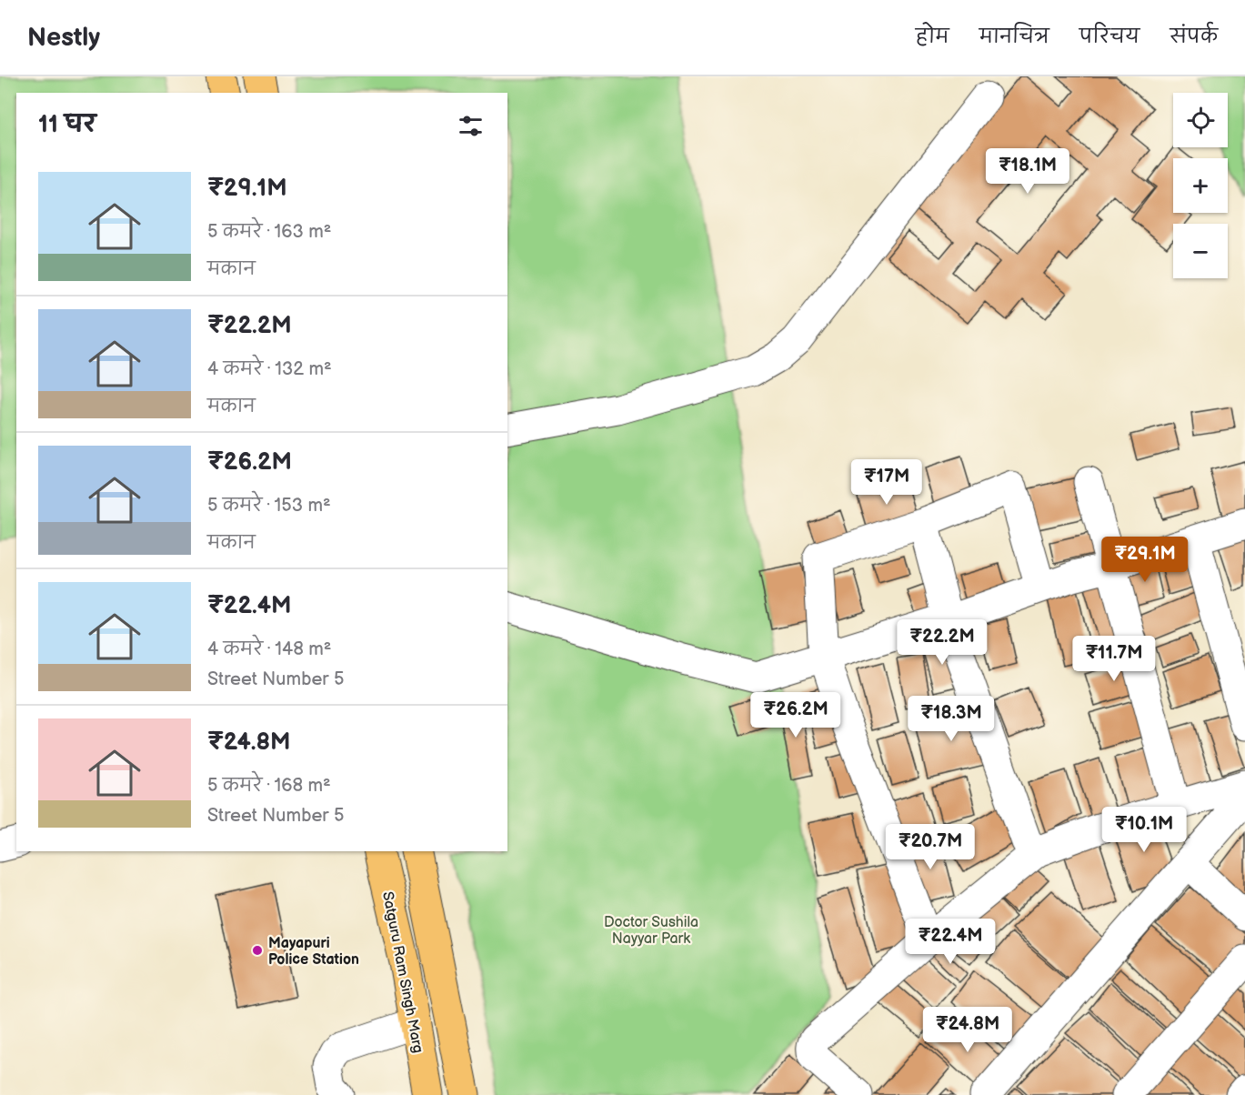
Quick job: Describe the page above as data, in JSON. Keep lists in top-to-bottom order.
{
  "streets": {
    "main road": ["Satguru Ram Singh Marg"]
  },
  "parks": ["Doctor Sushila Nayyar Park"],
  "places": ["Mayapuri Police Station"],
  "page": {
    "header": "Nestly",
    "nav": [
      "होम",
      "मानचित्र",
      "परिचय",
      "संपर्क"
    ],
    "map_buttons": ["+", "−"],
    "heading": "11 घर",
    "price": [
      "₹18.1M",
      "₹17M",
      "₹29.1M",
      "₹22.2M",
      "₹11.7M",
      "₹26.2M",
      "₹18.3M",
      "₹10.1M",
      "₹20.7M",
      "₹22.4M",
      "₹24.8M"
    ],
    "list": [
      {
        "name": "₹29.1M",
        "note": "5 कमरे · 163 m² · मकान"
      },
      {
        "name": "₹22.2M",
        "note": "4 कमरे · 132 m² · मकान"
      },
      {
        "name": "₹26.2M",
        "note": "5 कमरे · 153 m² · मकान"
      },
      {
        "name": "₹22.4M",
        "note": "4 कमरे · 148 m² · Street Number 5"
      },
      {
        "name": "₹24.8M",
        "note": "5 कमरे · 168 m² · Street Number 5"
      }
    ]
  }
}
